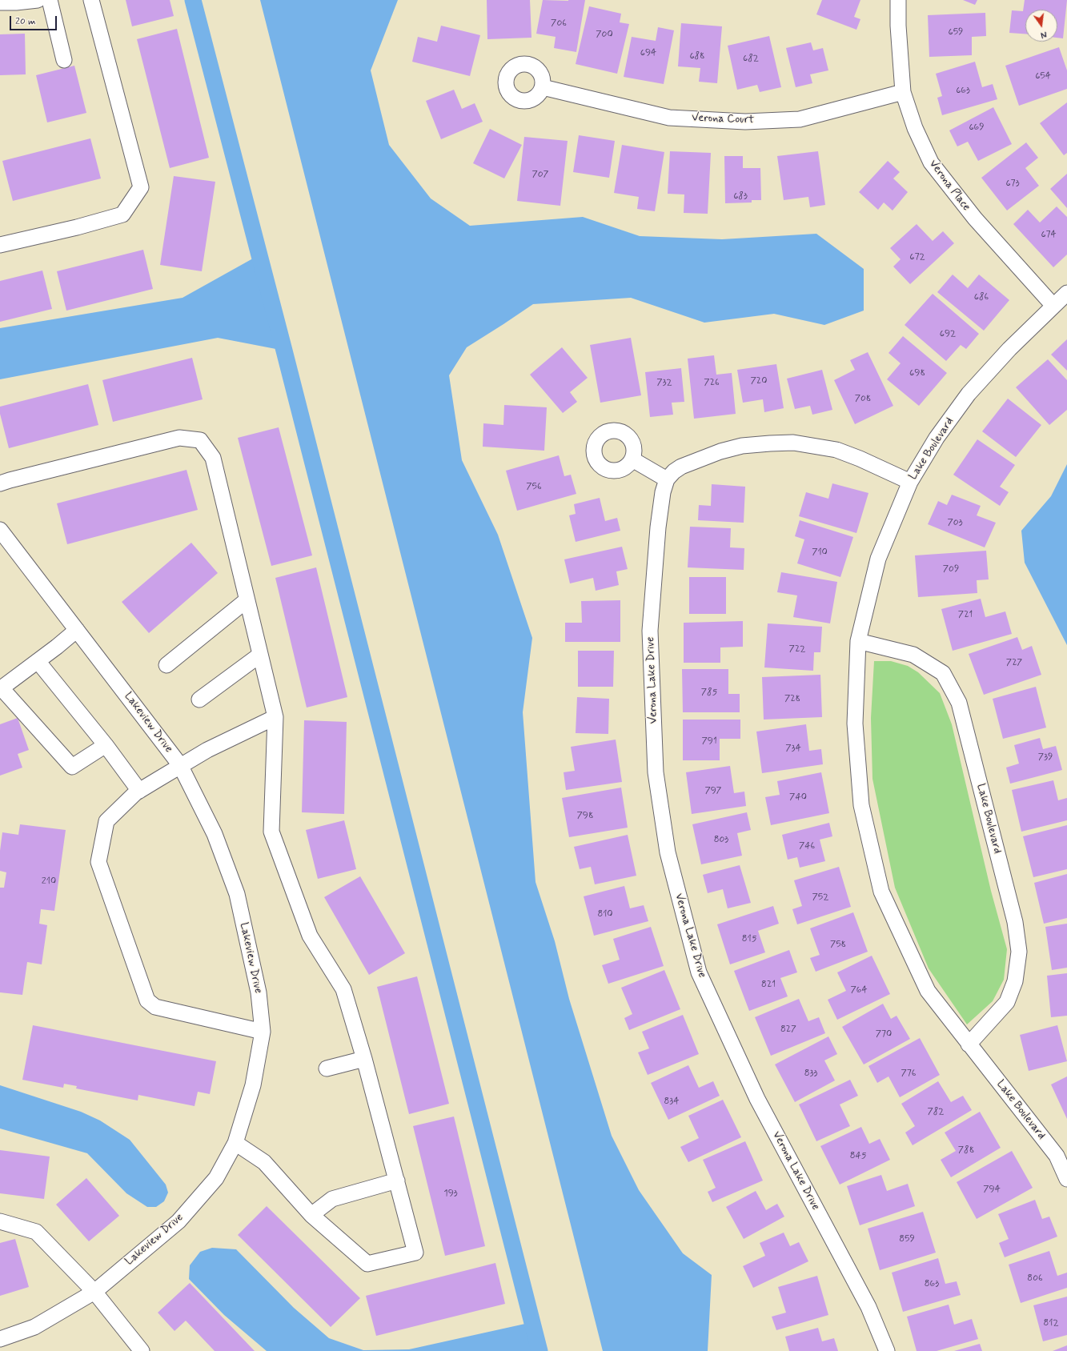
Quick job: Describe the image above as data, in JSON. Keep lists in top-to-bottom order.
{
  "streets": {
    "street": [
      "Verona Court",
      "Verona Place",
      "Lake Boulevard",
      "Verona Lake Drive",
      "Lakeview Drive"
    ]
  },
  "crossings": [
    ["Verona Court", "Verona Place"],
    ["Verona Place", "Lake Boulevard"]
  ],
  "house_numbers": [
    "706",
    "659",
    "700",
    "694",
    "688",
    "682",
    "654",
    "663",
    "669",
    "707",
    "673",
    "683",
    "674",
    "672",
    "686",
    "692",
    "698",
    "720",
    "732",
    "726",
    "708",
    "756",
    "703",
    "710",
    "709",
    "721",
    "722",
    "727",
    "785",
    "728",
    "791",
    "734",
    "739",
    "797",
    "740",
    "798",
    "803",
    "746",
    "210",
    "752",
    "810",
    "815",
    "758",
    "821",
    "764",
    "827",
    "770",
    "833",
    "776",
    "834",
    "782",
    "788",
    "845",
    "794",
    "193",
    "859",
    "806",
    "863",
    "812"
  ],
  "scale_bar": "20 m",
  "north": "bottom"
}
